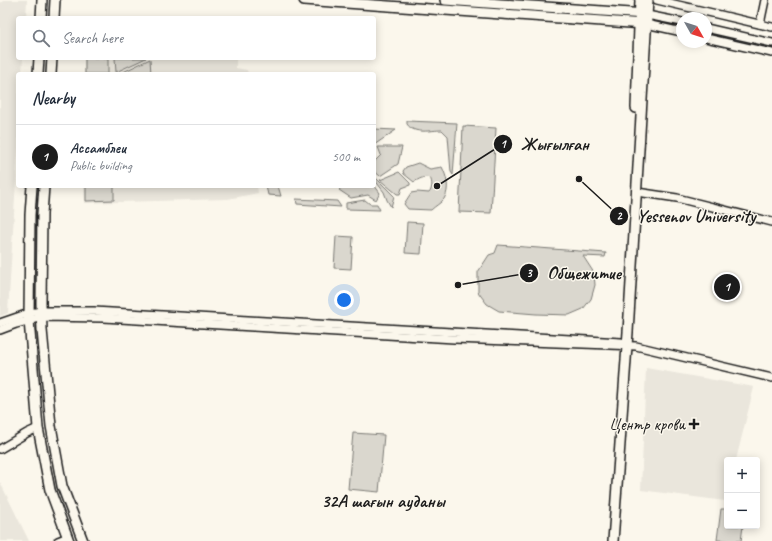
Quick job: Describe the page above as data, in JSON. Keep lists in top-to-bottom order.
{
  "districts": ["32А шағын ауданы"],
  "places": {
    "other": ["Yessenov University", "Жығылған", "Общежитие"],
    "health": ["Центр крови"]
  },
  "north": "bottom right",
  "page": {
    "search": "Search here",
    "heading": "Nearby",
    "list": [
      {
        "mark": "1",
        "name": "Ассамблеи",
        "note": "Public building",
        "value": "500 m"
      }
    ],
    "pins": "1",
    "map_buttons": ["+", "−"]
  }
}
